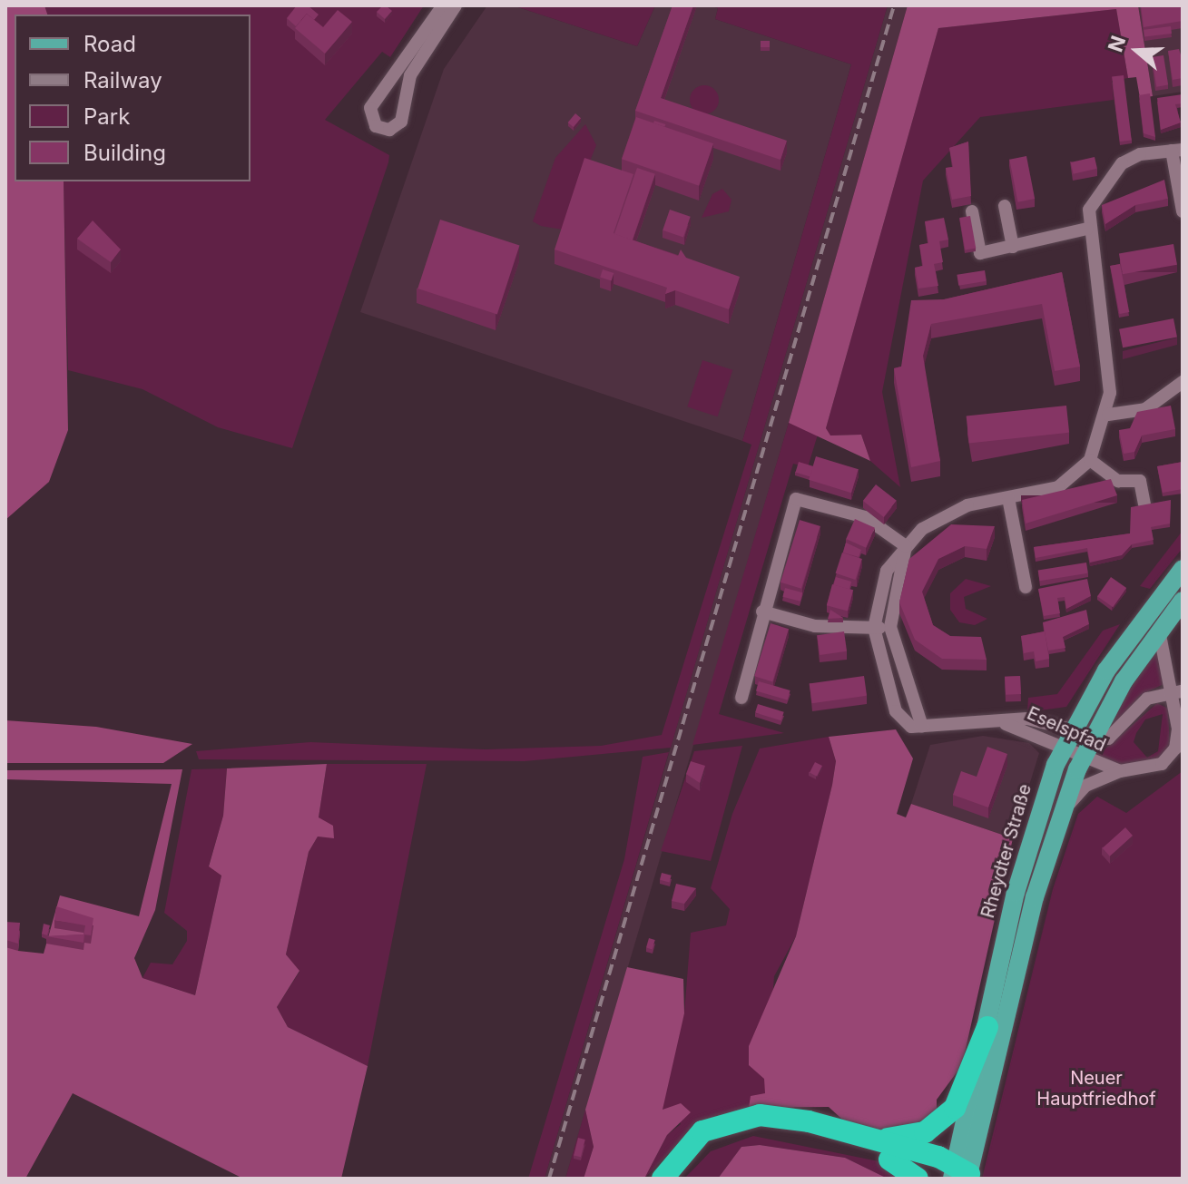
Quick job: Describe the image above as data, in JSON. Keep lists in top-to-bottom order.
{
  "streets": {
    "main road": ["Rheydter Straße"],
    "street": ["Eselspfad"]
  },
  "crossings": [
    ["Eselspfad", "Rheydter Straße"]
  ],
  "parks": ["Neuer Hauptfriedhof"],
  "legend": [
    "Road",
    "Railway",
    "Park",
    "Building"
  ],
  "north": "left"
}
